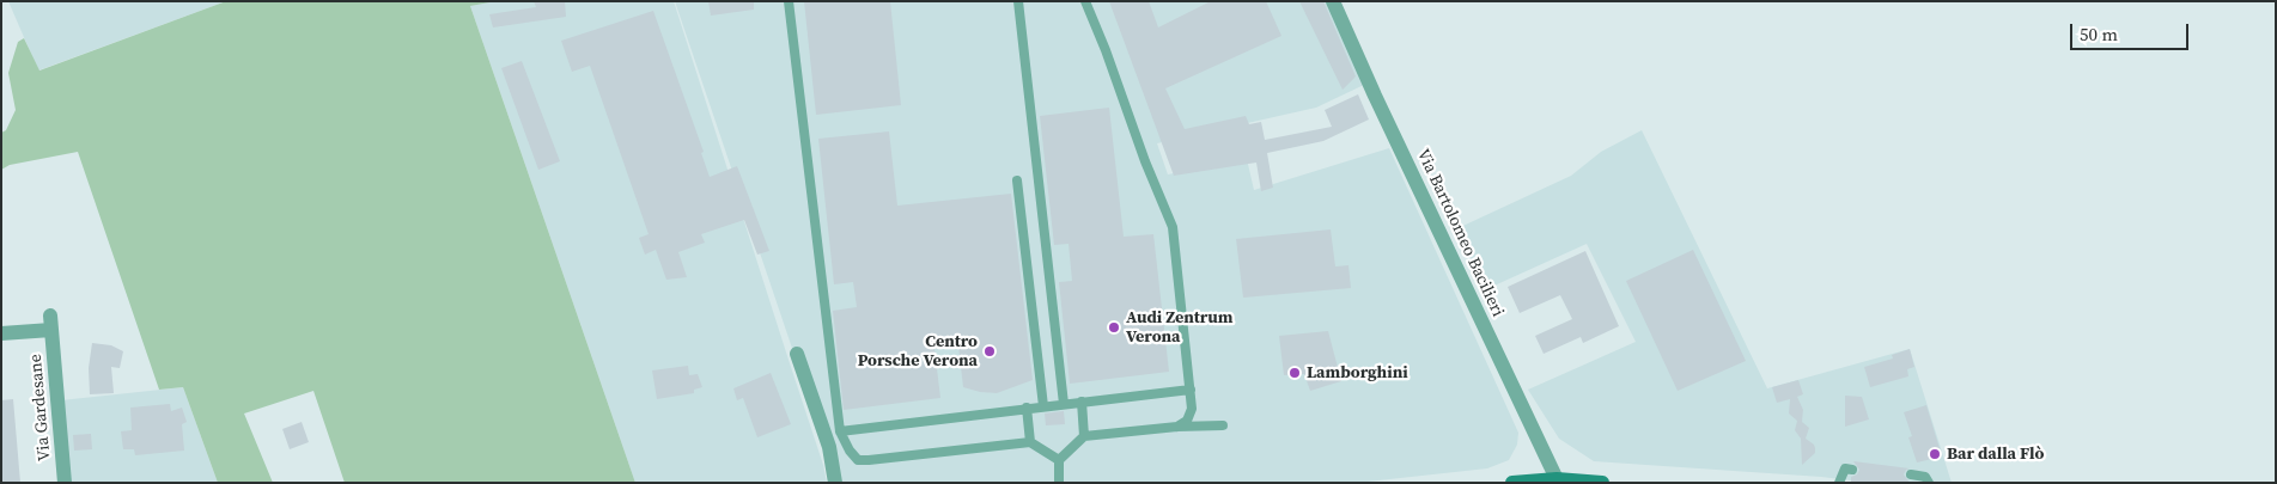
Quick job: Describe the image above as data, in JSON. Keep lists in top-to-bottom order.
{
  "streets": {
    "street": ["Via Bartolomeo Bacilieri", "Via Gardesane"]
  },
  "places": [
    "Audi Zentrum Verona",
    "Centro Porsche Verona",
    "Lamborghini",
    "Bar dalla Flò"
  ],
  "scale_bar": "50 m"
}
